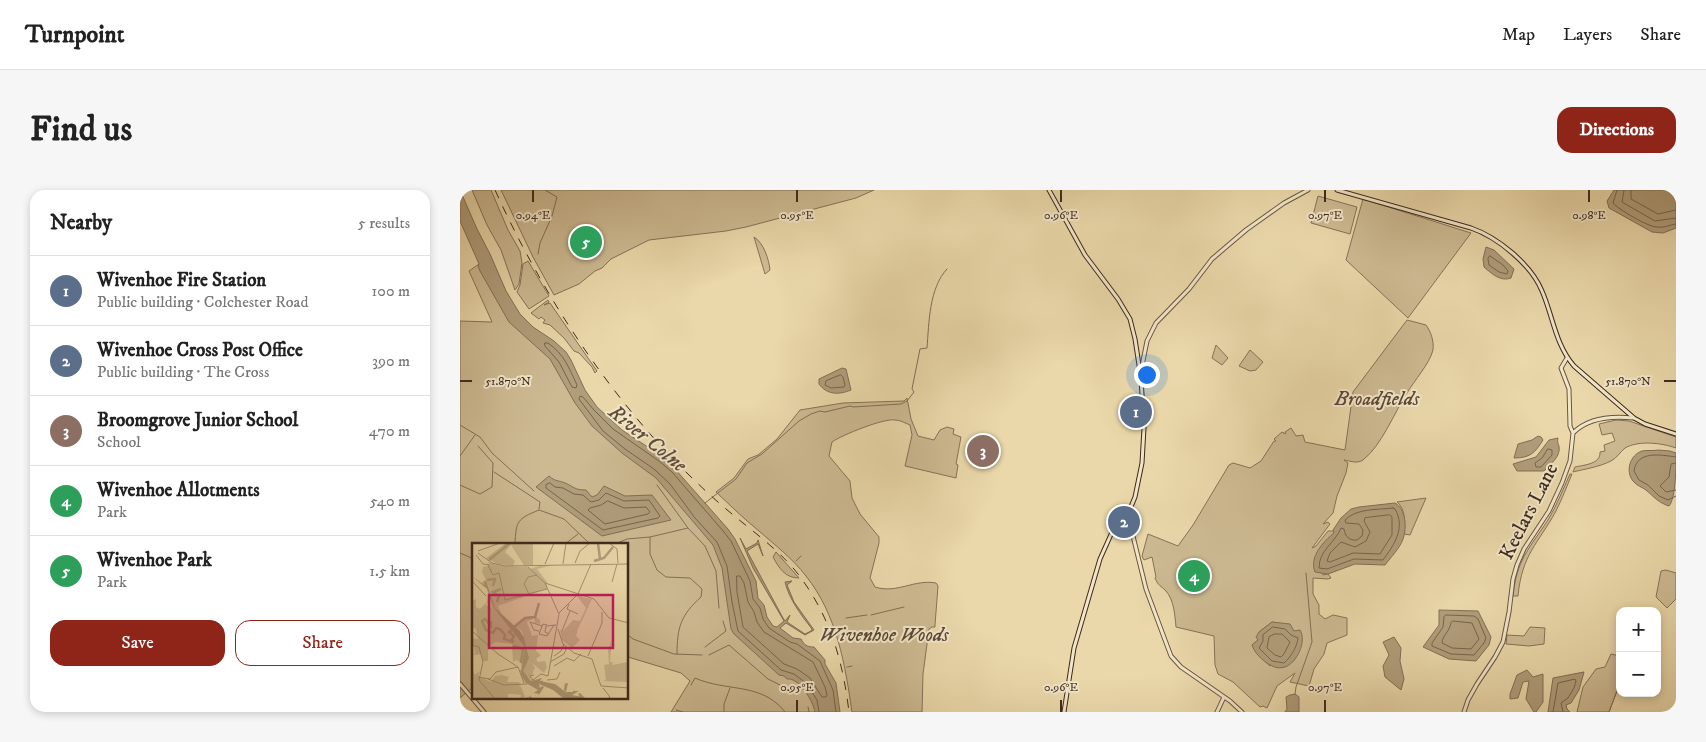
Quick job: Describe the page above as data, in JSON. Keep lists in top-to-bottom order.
{
  "streets": {
    "main road": ["Keelars Lane"]
  },
  "water": ["River Colne"],
  "parks": ["Broadfields", "Wivenhoe Woods"],
  "page": {
    "header": "Turnpoint",
    "nav": ["Map", "Layers", "Share"],
    "buttons": [
      "Directions",
      ["Save", "Share"]
    ],
    "title": "Find us",
    "heading": ["Nearby", "5 results"],
    "pins": [
      "5",
      "1",
      "3",
      "2",
      "4"
    ],
    "list": [
      {
        "mark": "1",
        "name": "Wivenhoe Fire Station",
        "note": "Public building · Colchester Road",
        "value": "100 m"
      },
      {
        "mark": "2",
        "name": "Wivenhoe Cross Post Office",
        "note": "Public building · The Cross",
        "value": "390 m"
      },
      {
        "mark": "3",
        "name": "Broomgrove Junior School",
        "note": "School",
        "value": "470 m"
      },
      {
        "mark": "4",
        "name": "Wivenhoe Allotments",
        "note": "Park",
        "value": "540 m"
      },
      {
        "mark": "5",
        "name": "Wivenhoe Park",
        "note": "Park",
        "value": "1.5 km"
      }
    ],
    "map_buttons": ["+", "−"]
  },
  "coordinates": [
    "0.94°E",
    "0.95°E",
    "0.96°E",
    "0.97°E",
    "0.98°E",
    "51.870°N"
  ]
}
